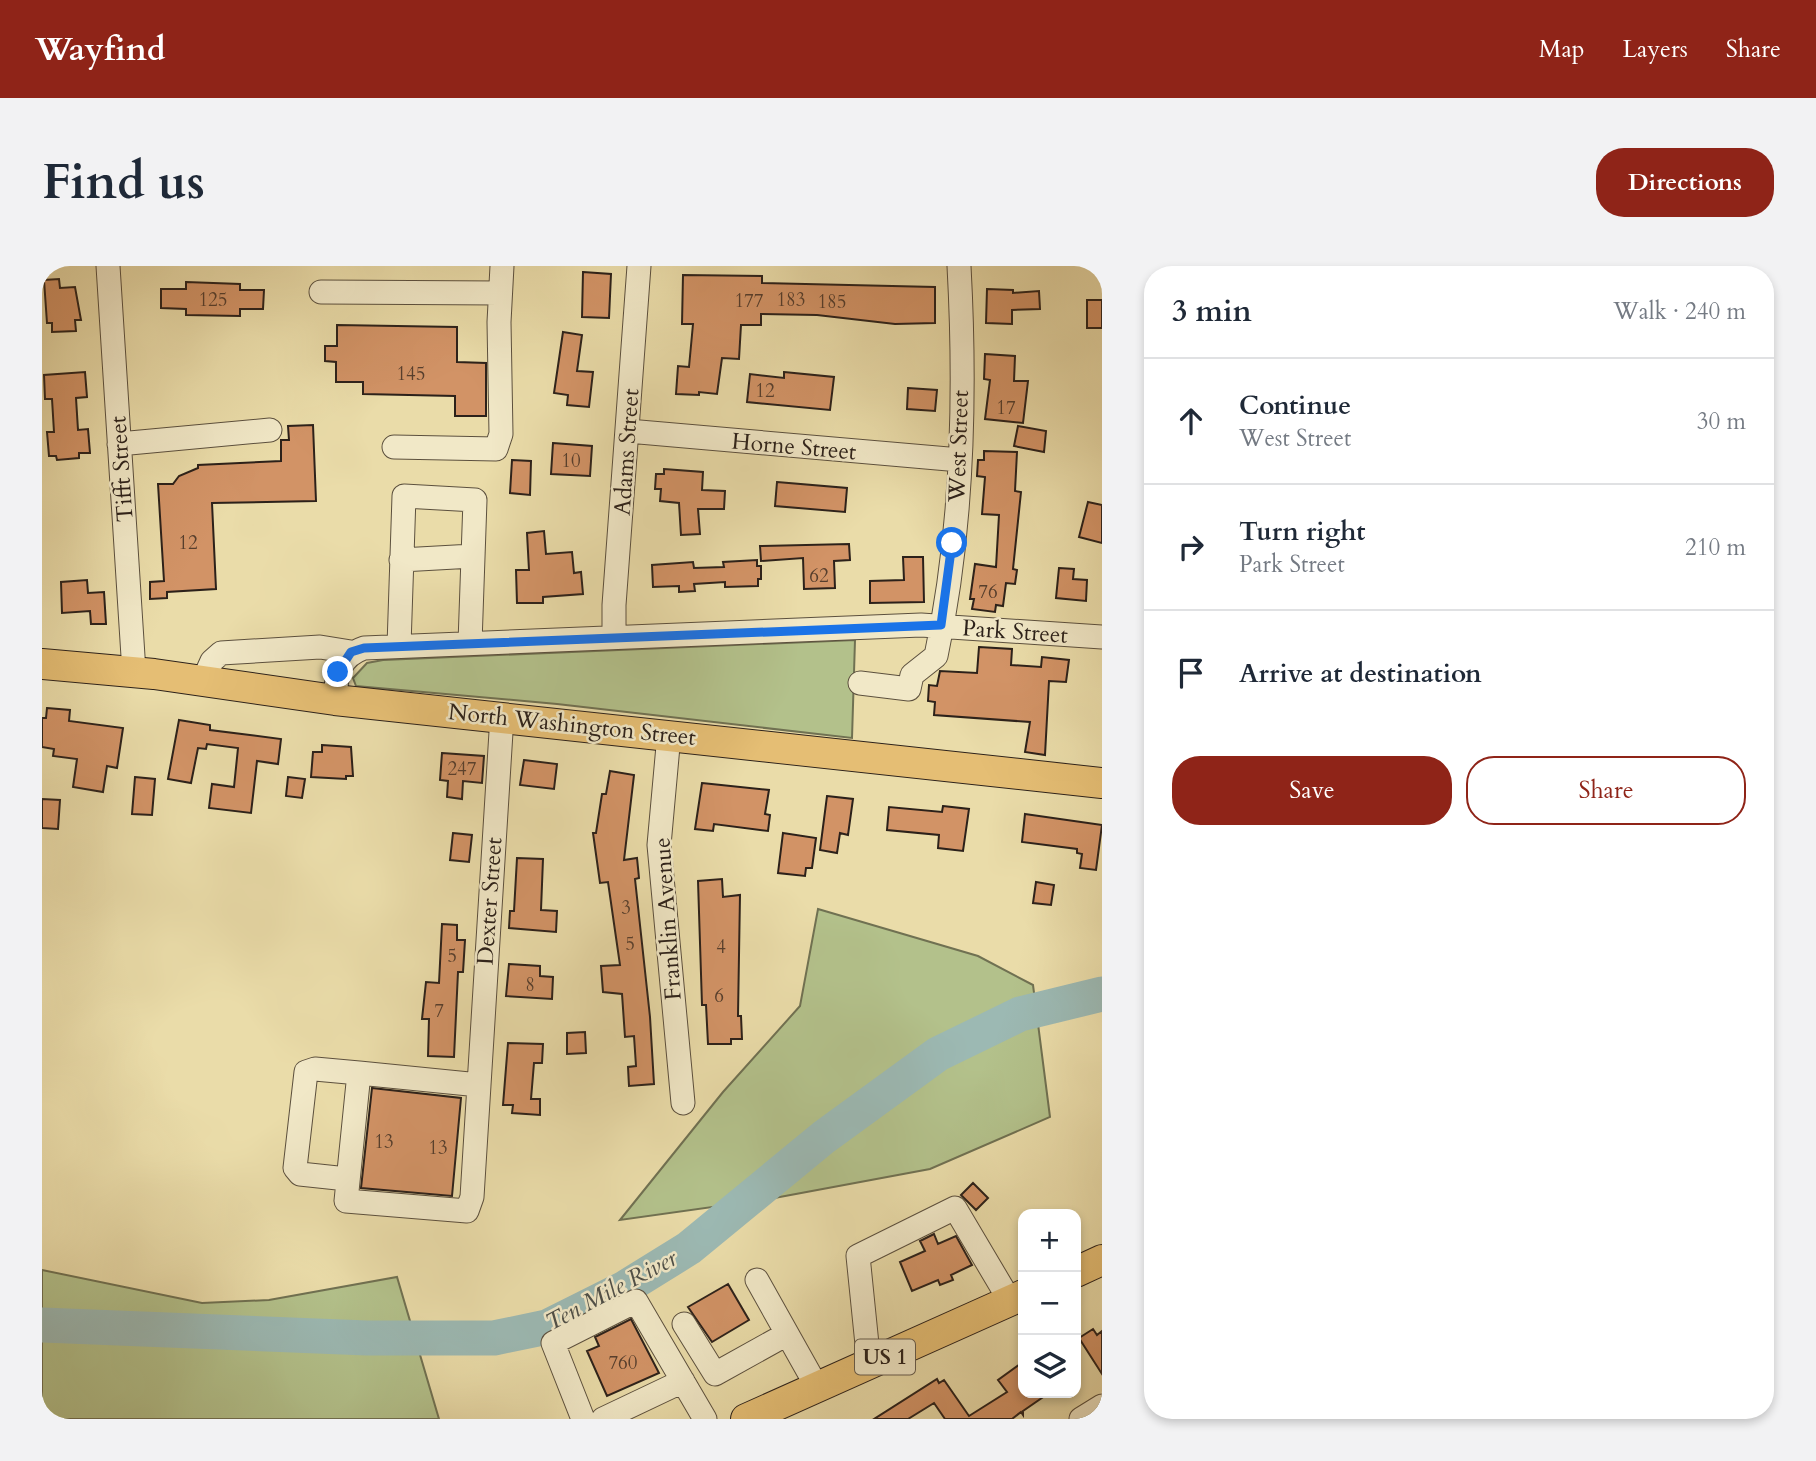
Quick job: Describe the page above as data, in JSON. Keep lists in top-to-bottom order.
{
  "streets": {
    "main road": ["North Washington Street", "US 1"],
    "street": [
      "Horne Street",
      "West Street",
      "Adams Street",
      "Tifft Street",
      "Park Street",
      "Dexter Street",
      "Franklin Avenue"
    ]
  },
  "crossings": [
    ["Horne Street", "West Street"],
    ["Horne Street", "Adams Street"],
    ["West Street", "Park Street"],
    ["Adams Street", "Park Street"],
    ["Tifft Street", "North Washington Street"],
    ["Park Street", "North Washington Street"],
    ["North Washington Street", "Dexter Street"],
    ["North Washington Street", "Franklin Avenue"]
  ],
  "water": ["Ten Mile River"],
  "house_numbers": [
    "125",
    "183",
    "177",
    "185",
    "145",
    "12",
    "17",
    "10",
    "12",
    "62",
    "76",
    "247",
    "3",
    "5",
    "4",
    "5",
    "8",
    "6",
    "7",
    "13",
    "13",
    "760"
  ],
  "page": {
    "header": "Wayfind",
    "nav": ["Map", "Layers", "Share"],
    "buttons": [
      "Directions",
      ["Save", "Share"]
    ],
    "title": "Find us",
    "heading": ["3 min", "Walk · 240 m"],
    "list": [
      ["Continue", "West Street", "30 m"],
      ["Turn right", "Park Street", "210 m"],
      "Arrive at destination"
    ],
    "map_buttons": ["+", "−"]
  }
}
